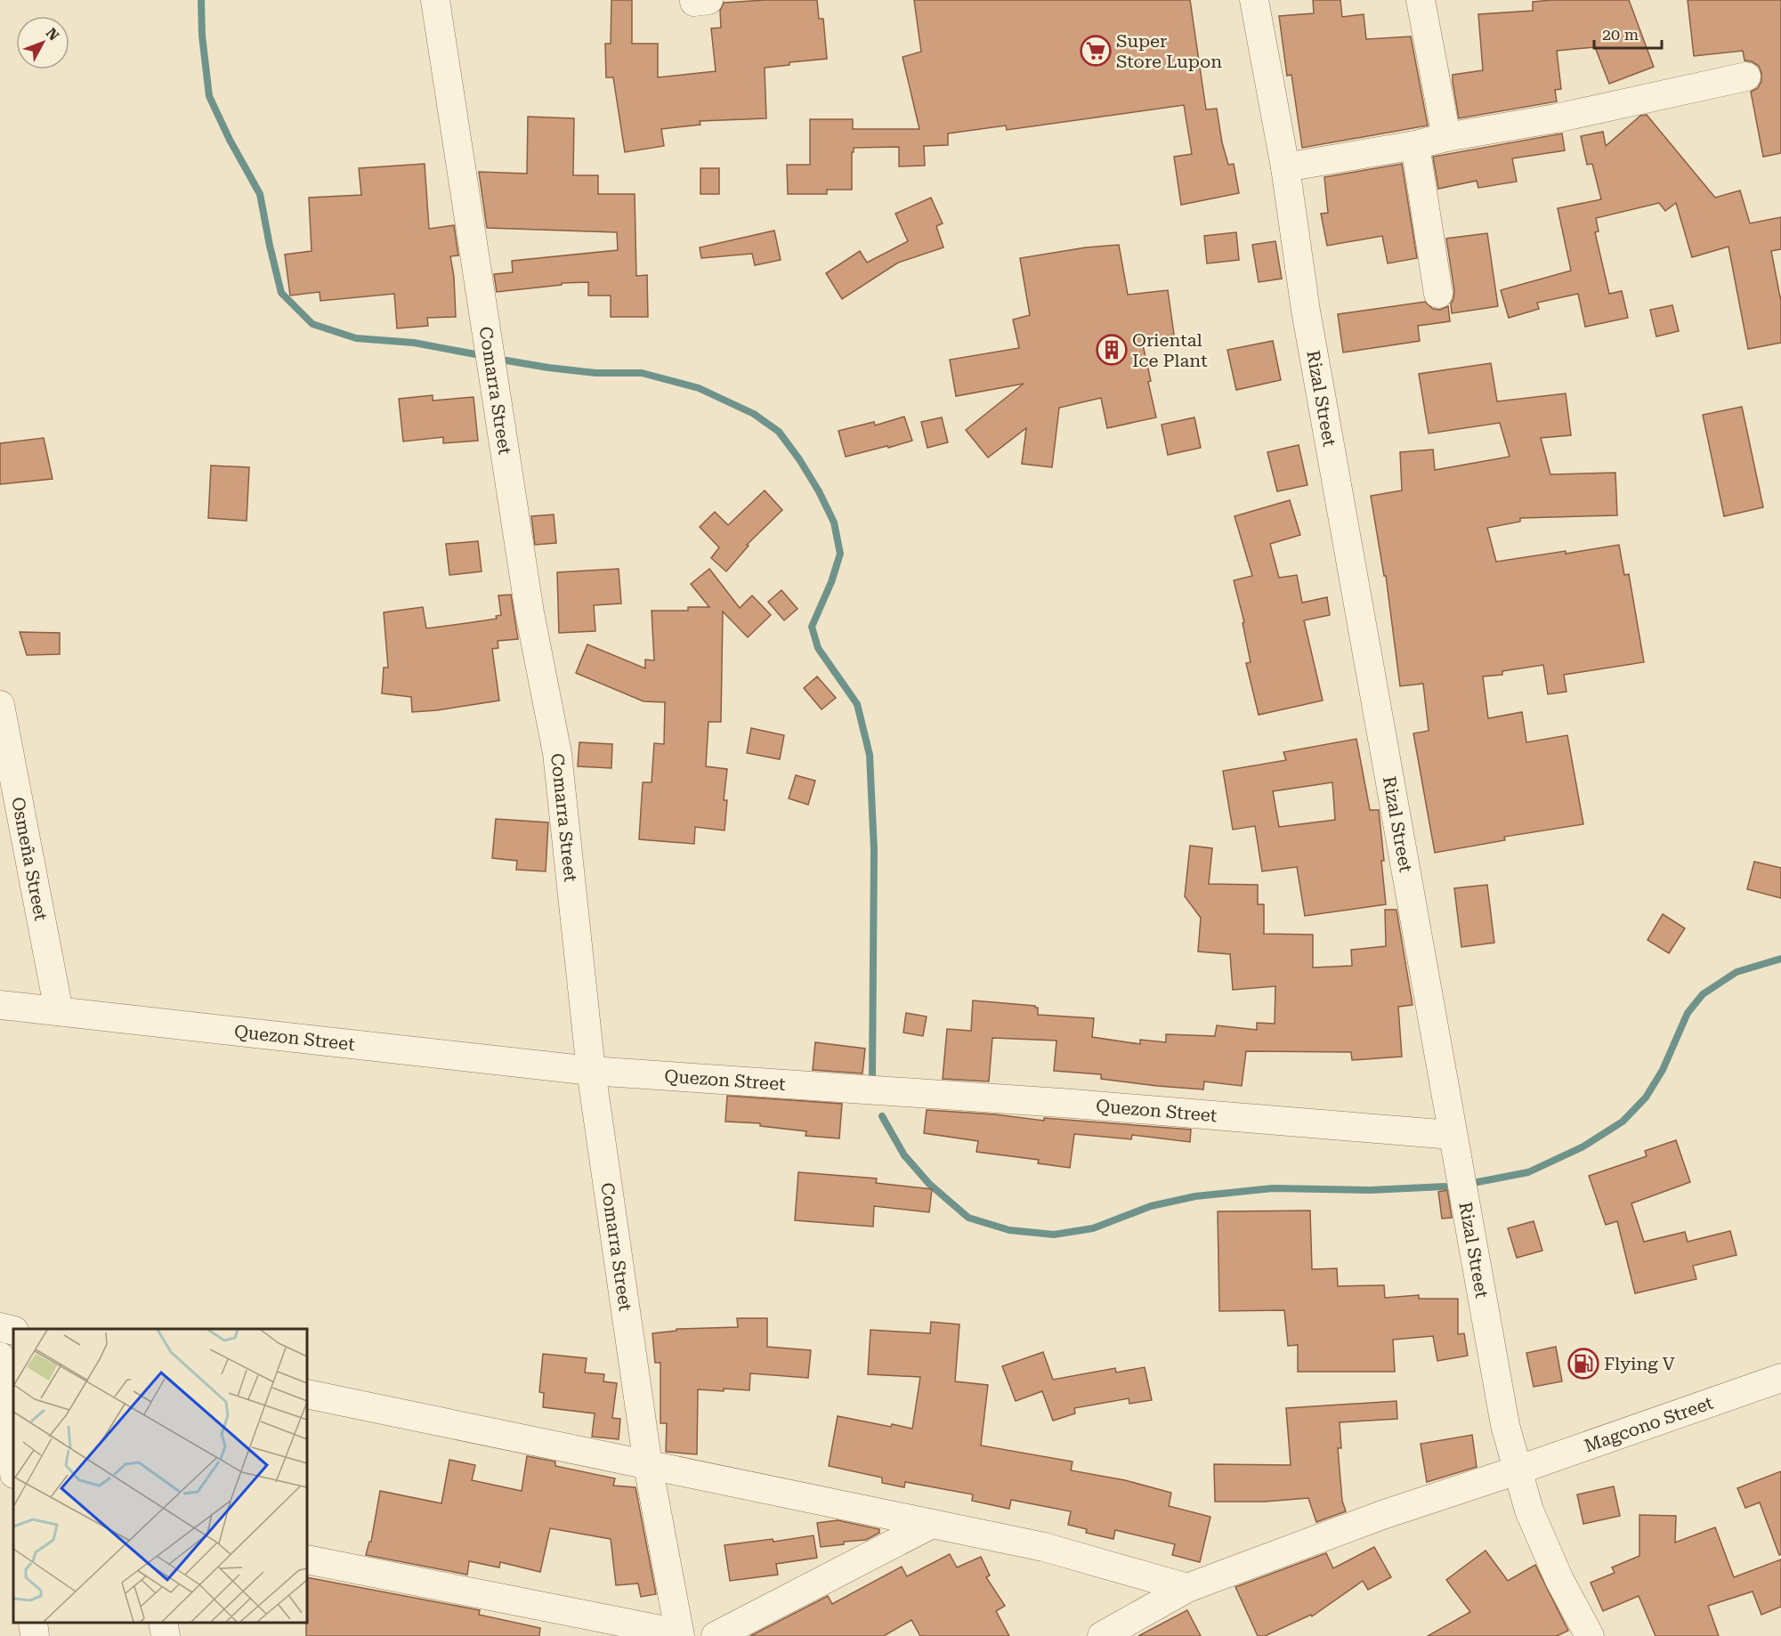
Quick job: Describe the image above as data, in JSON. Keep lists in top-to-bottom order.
{
  "streets": {
    "street": [
      "Comarra Street",
      "Rizal Street",
      "Osmeña Street",
      "Quezon Street",
      "Magcono Street"
    ]
  },
  "crossings": [
    ["Comarra Street", "Quezon Street"],
    ["Rizal Street", "Quezon Street"],
    ["Rizal Street", "Magcono Street"],
    ["Osmeña Street", "Quezon Street"]
  ],
  "places": {
    "supermarket": ["Super Store Lupon"],
    "building": ["Oriental Ice Plant"],
    "fuel station": ["Flying V"]
  },
  "scale_bar": "20 m",
  "north": "top right"
}
